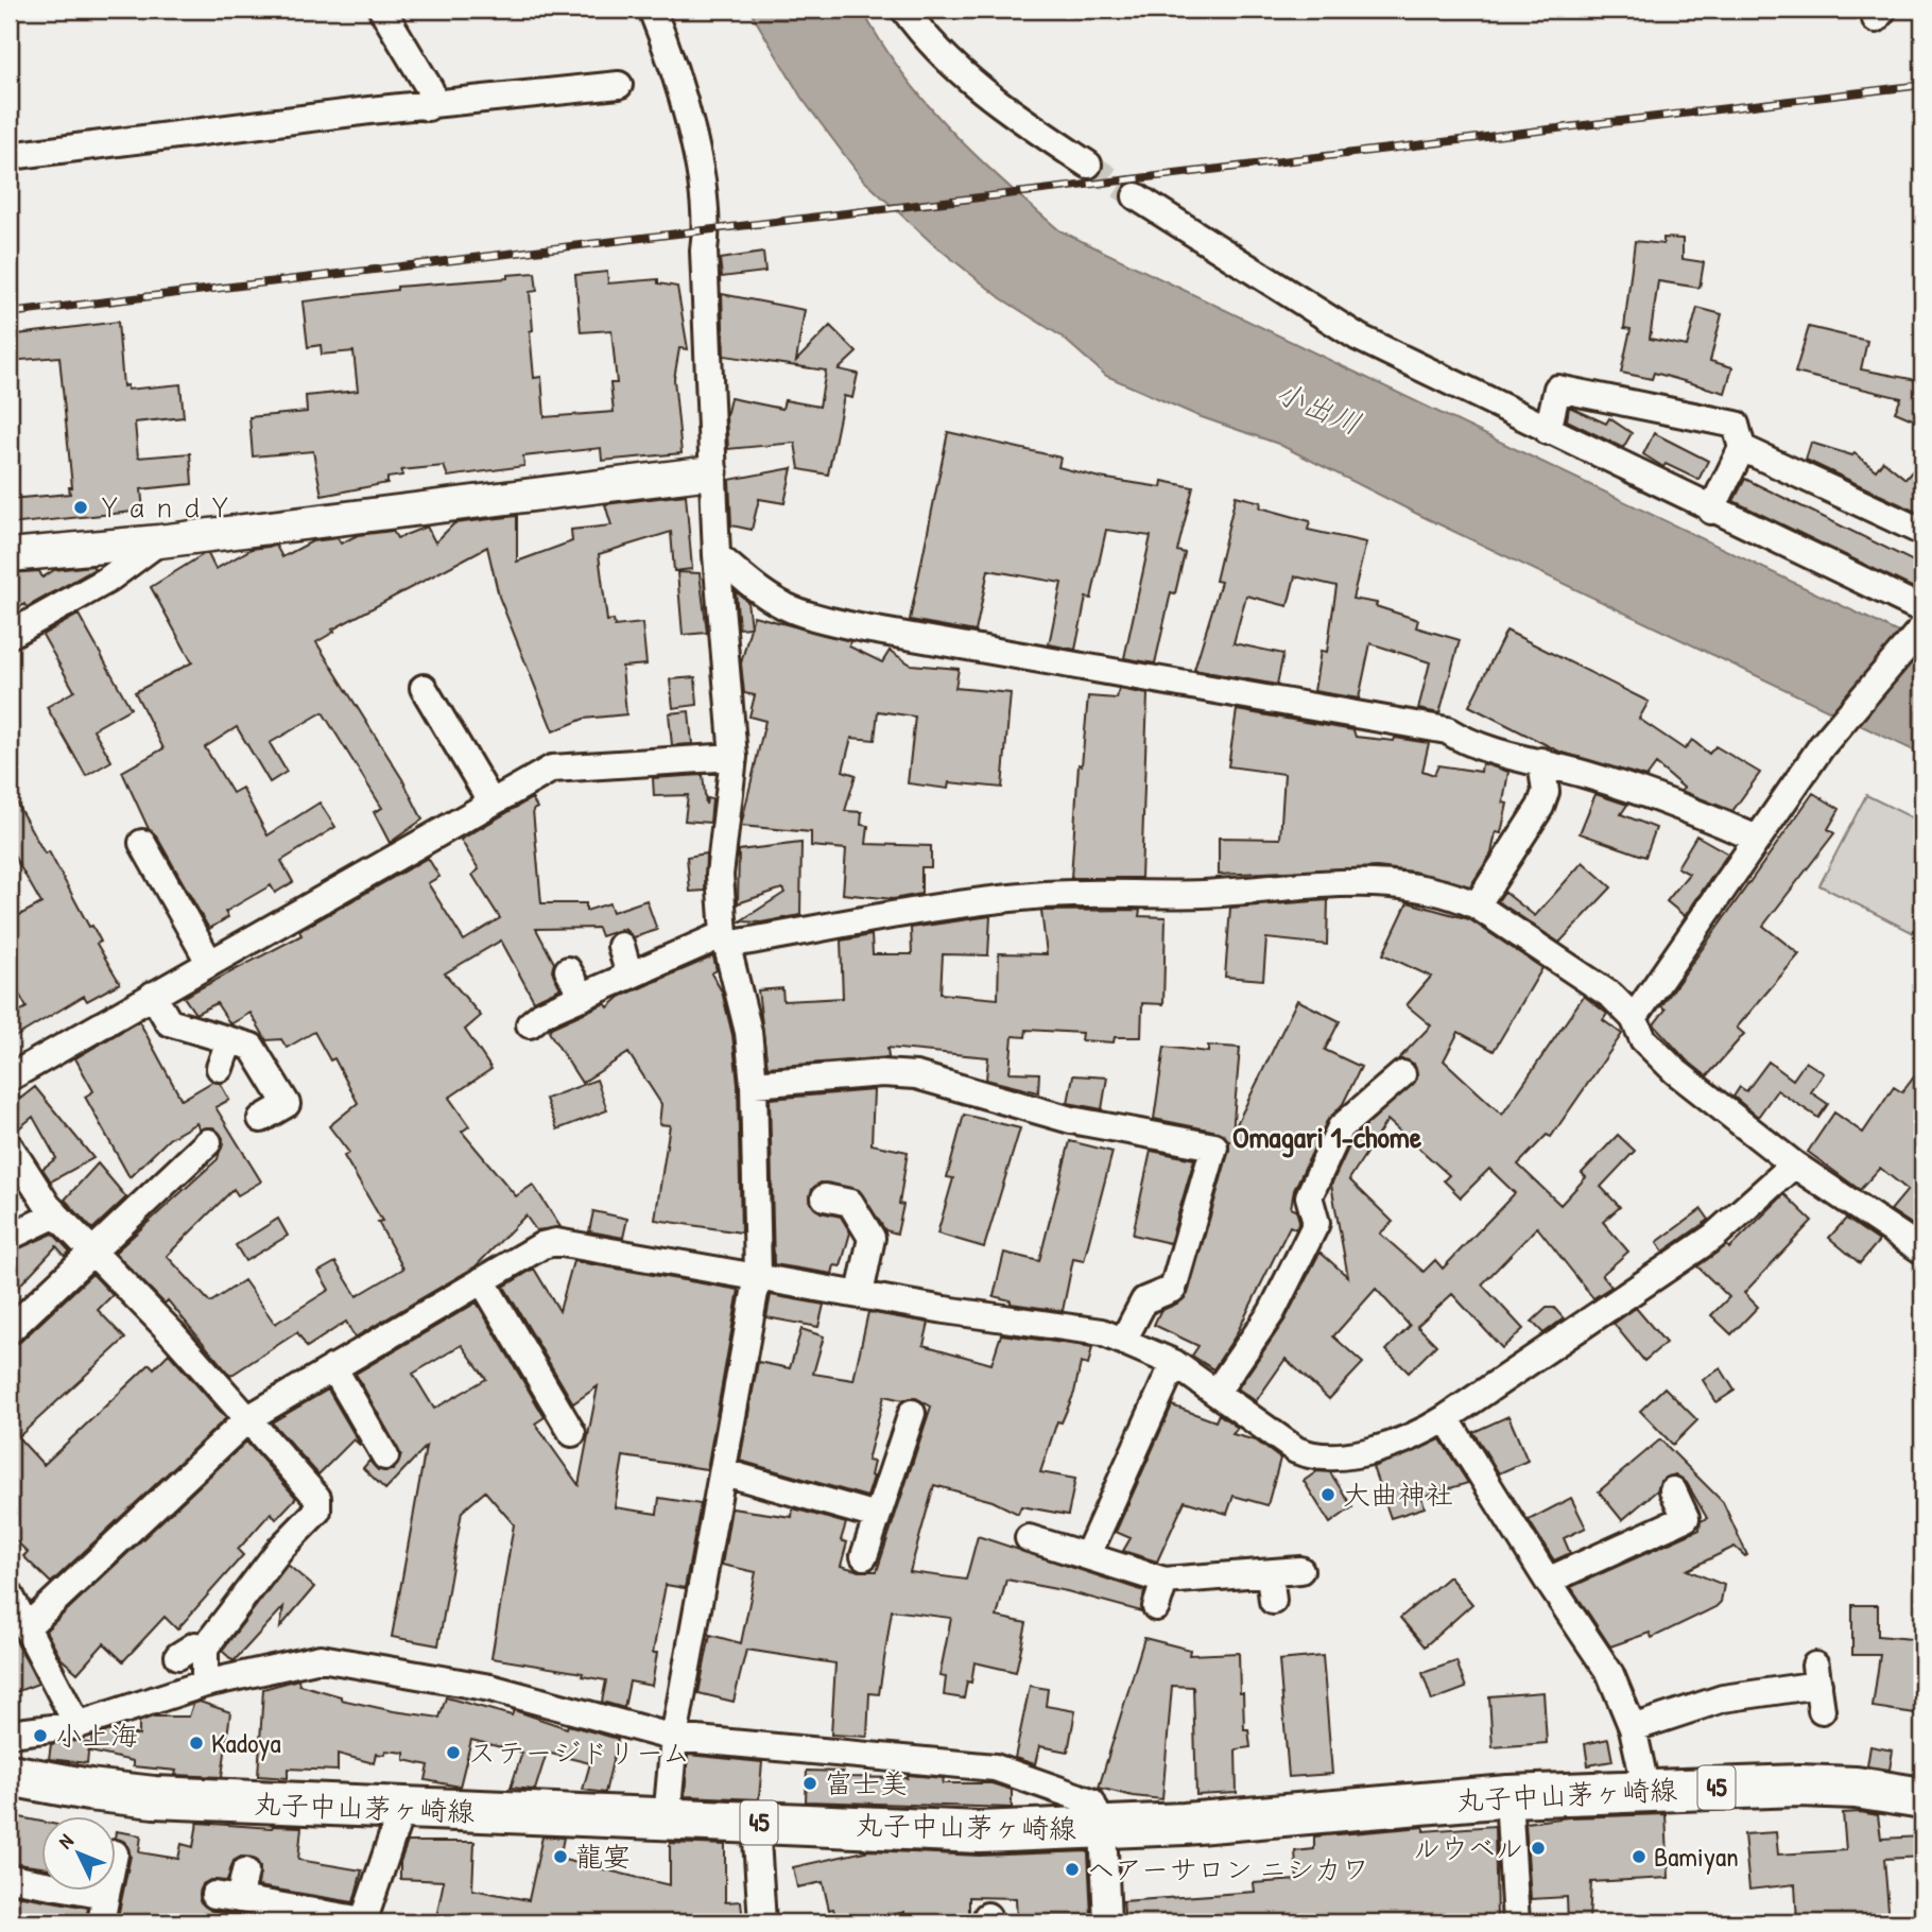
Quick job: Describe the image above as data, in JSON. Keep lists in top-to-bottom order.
{
  "streets": {
    "main road": ["45", "丸子中山茅ヶ崎線"]
  },
  "districts": ["Omagari 1-chome"],
  "water": ["小出川"],
  "places": [
    "ＹａｎｄＹ",
    "大曲神社",
    "小上海",
    "Kadoya",
    "ステージドリーム",
    "富士美",
    "ルウベル",
    "龍宴",
    "Bamiyan",
    "ヘアーサロン ニシカワ"
  ],
  "north": "top left"
}
